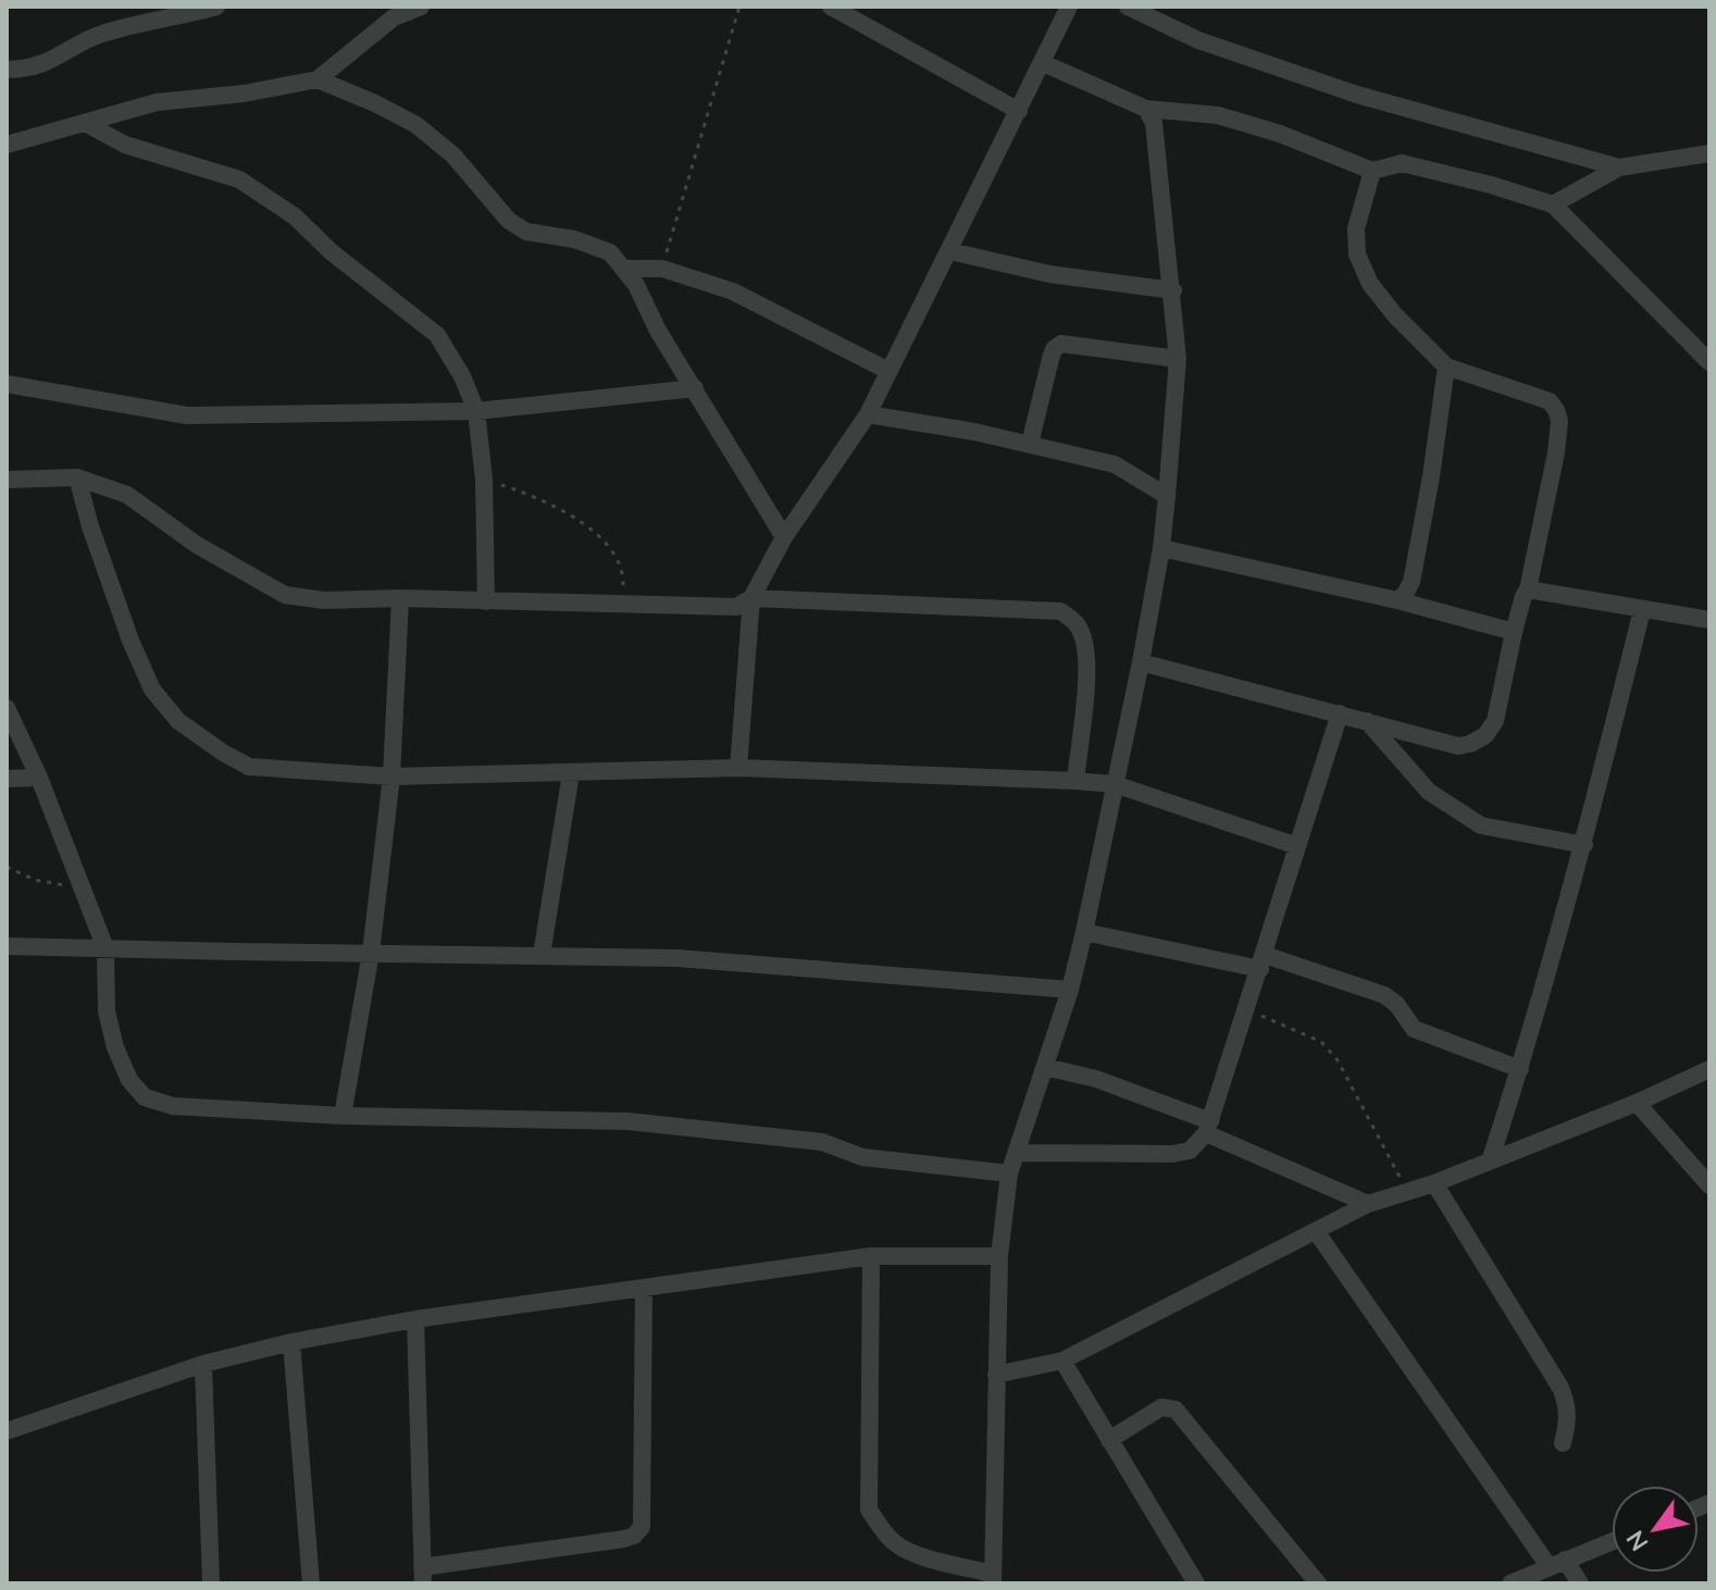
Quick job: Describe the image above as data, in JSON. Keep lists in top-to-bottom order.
{
  "north": "bottom left"
}
